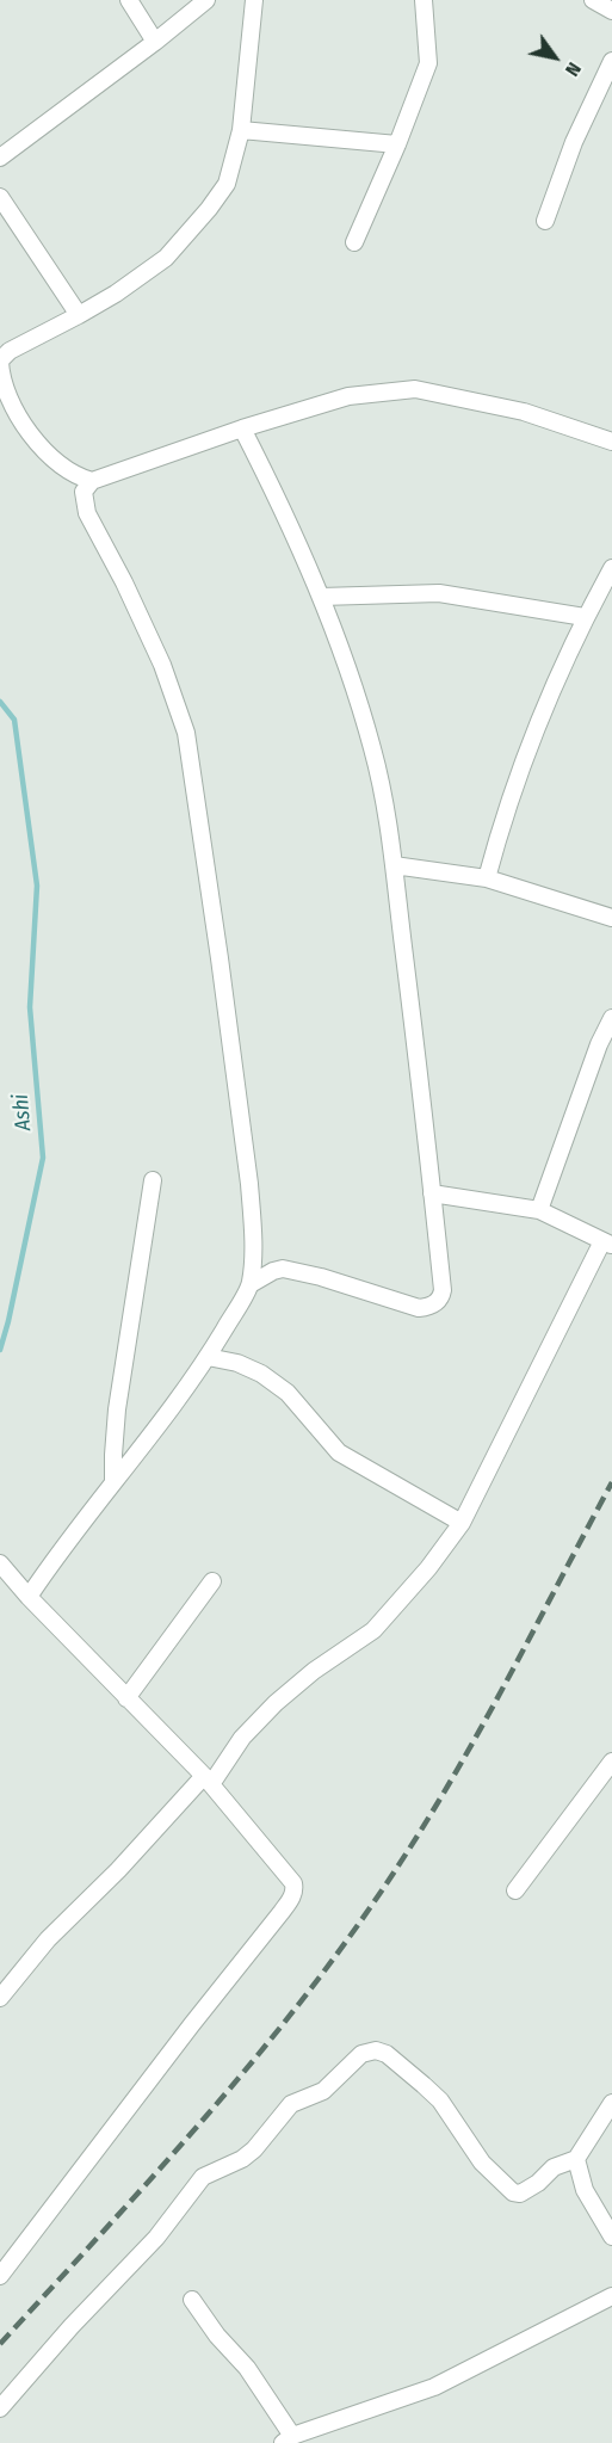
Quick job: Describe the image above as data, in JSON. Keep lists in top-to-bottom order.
{
  "water": ["Ashi"],
  "north": "bottom right"
}
